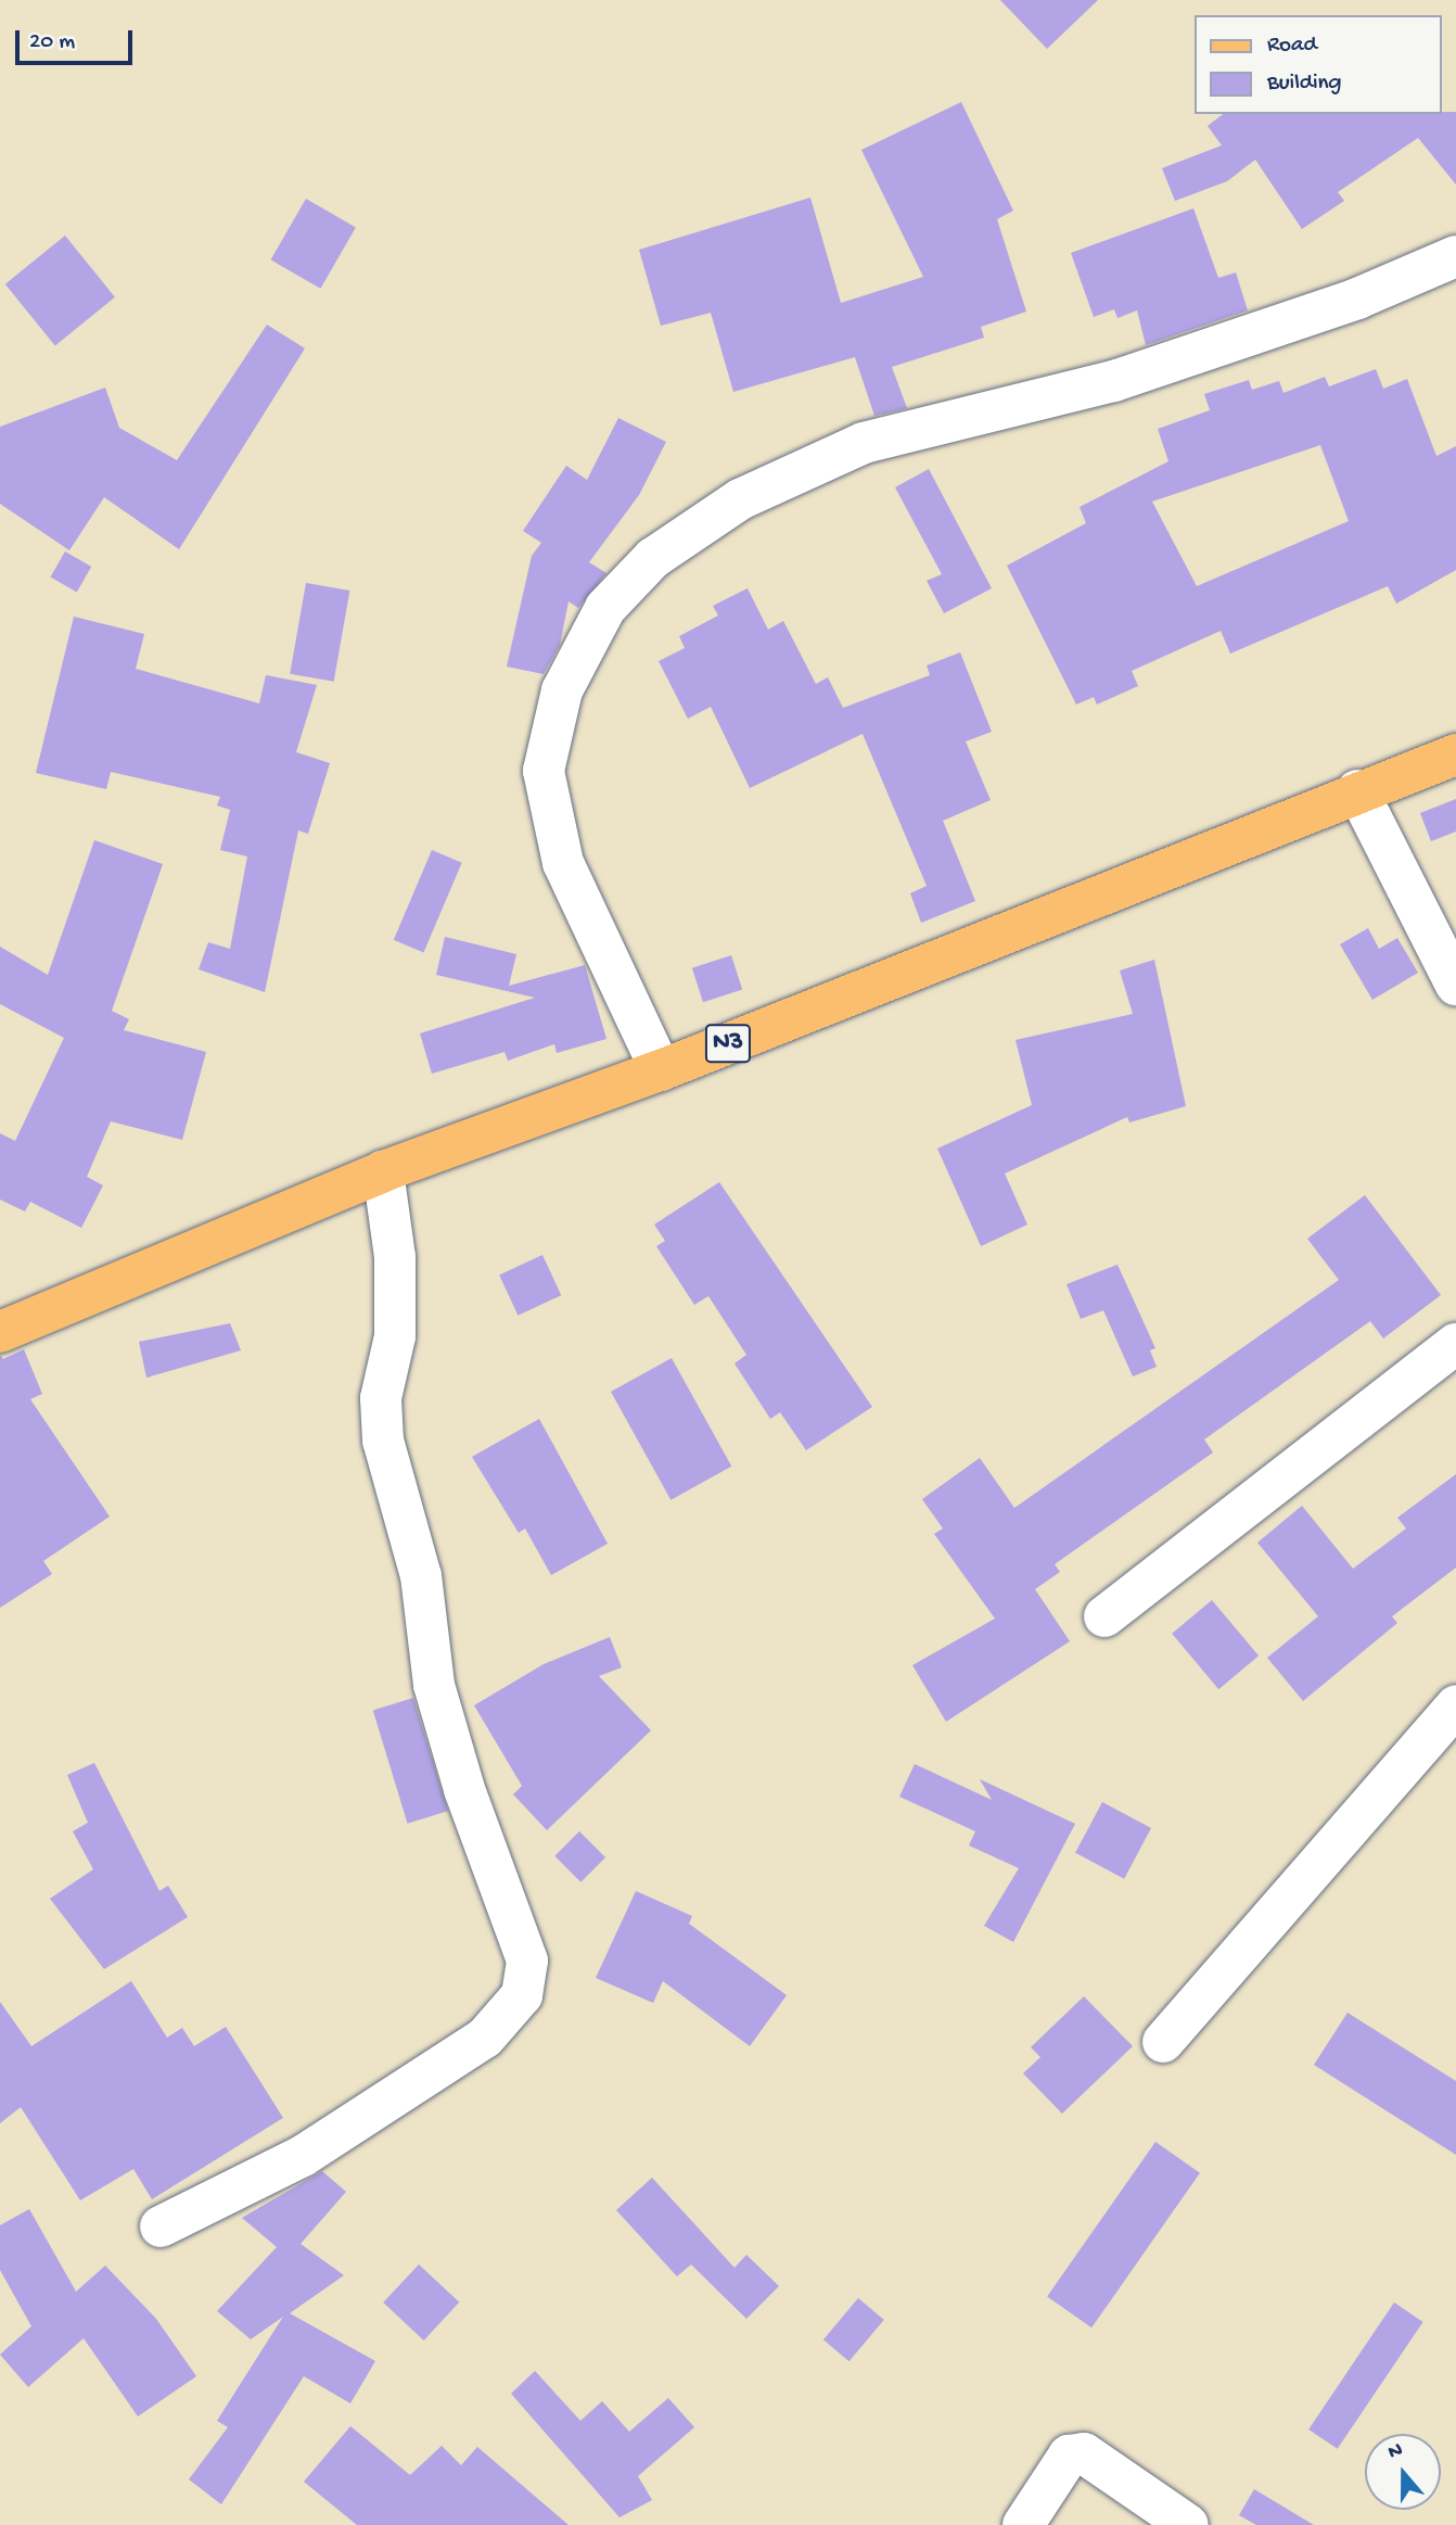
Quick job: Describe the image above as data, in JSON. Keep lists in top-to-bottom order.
{
  "streets": {
    "main road": ["N3"]
  },
  "legend": ["Road", "Building"],
  "scale_bar": "20 m",
  "north": "top"
}
